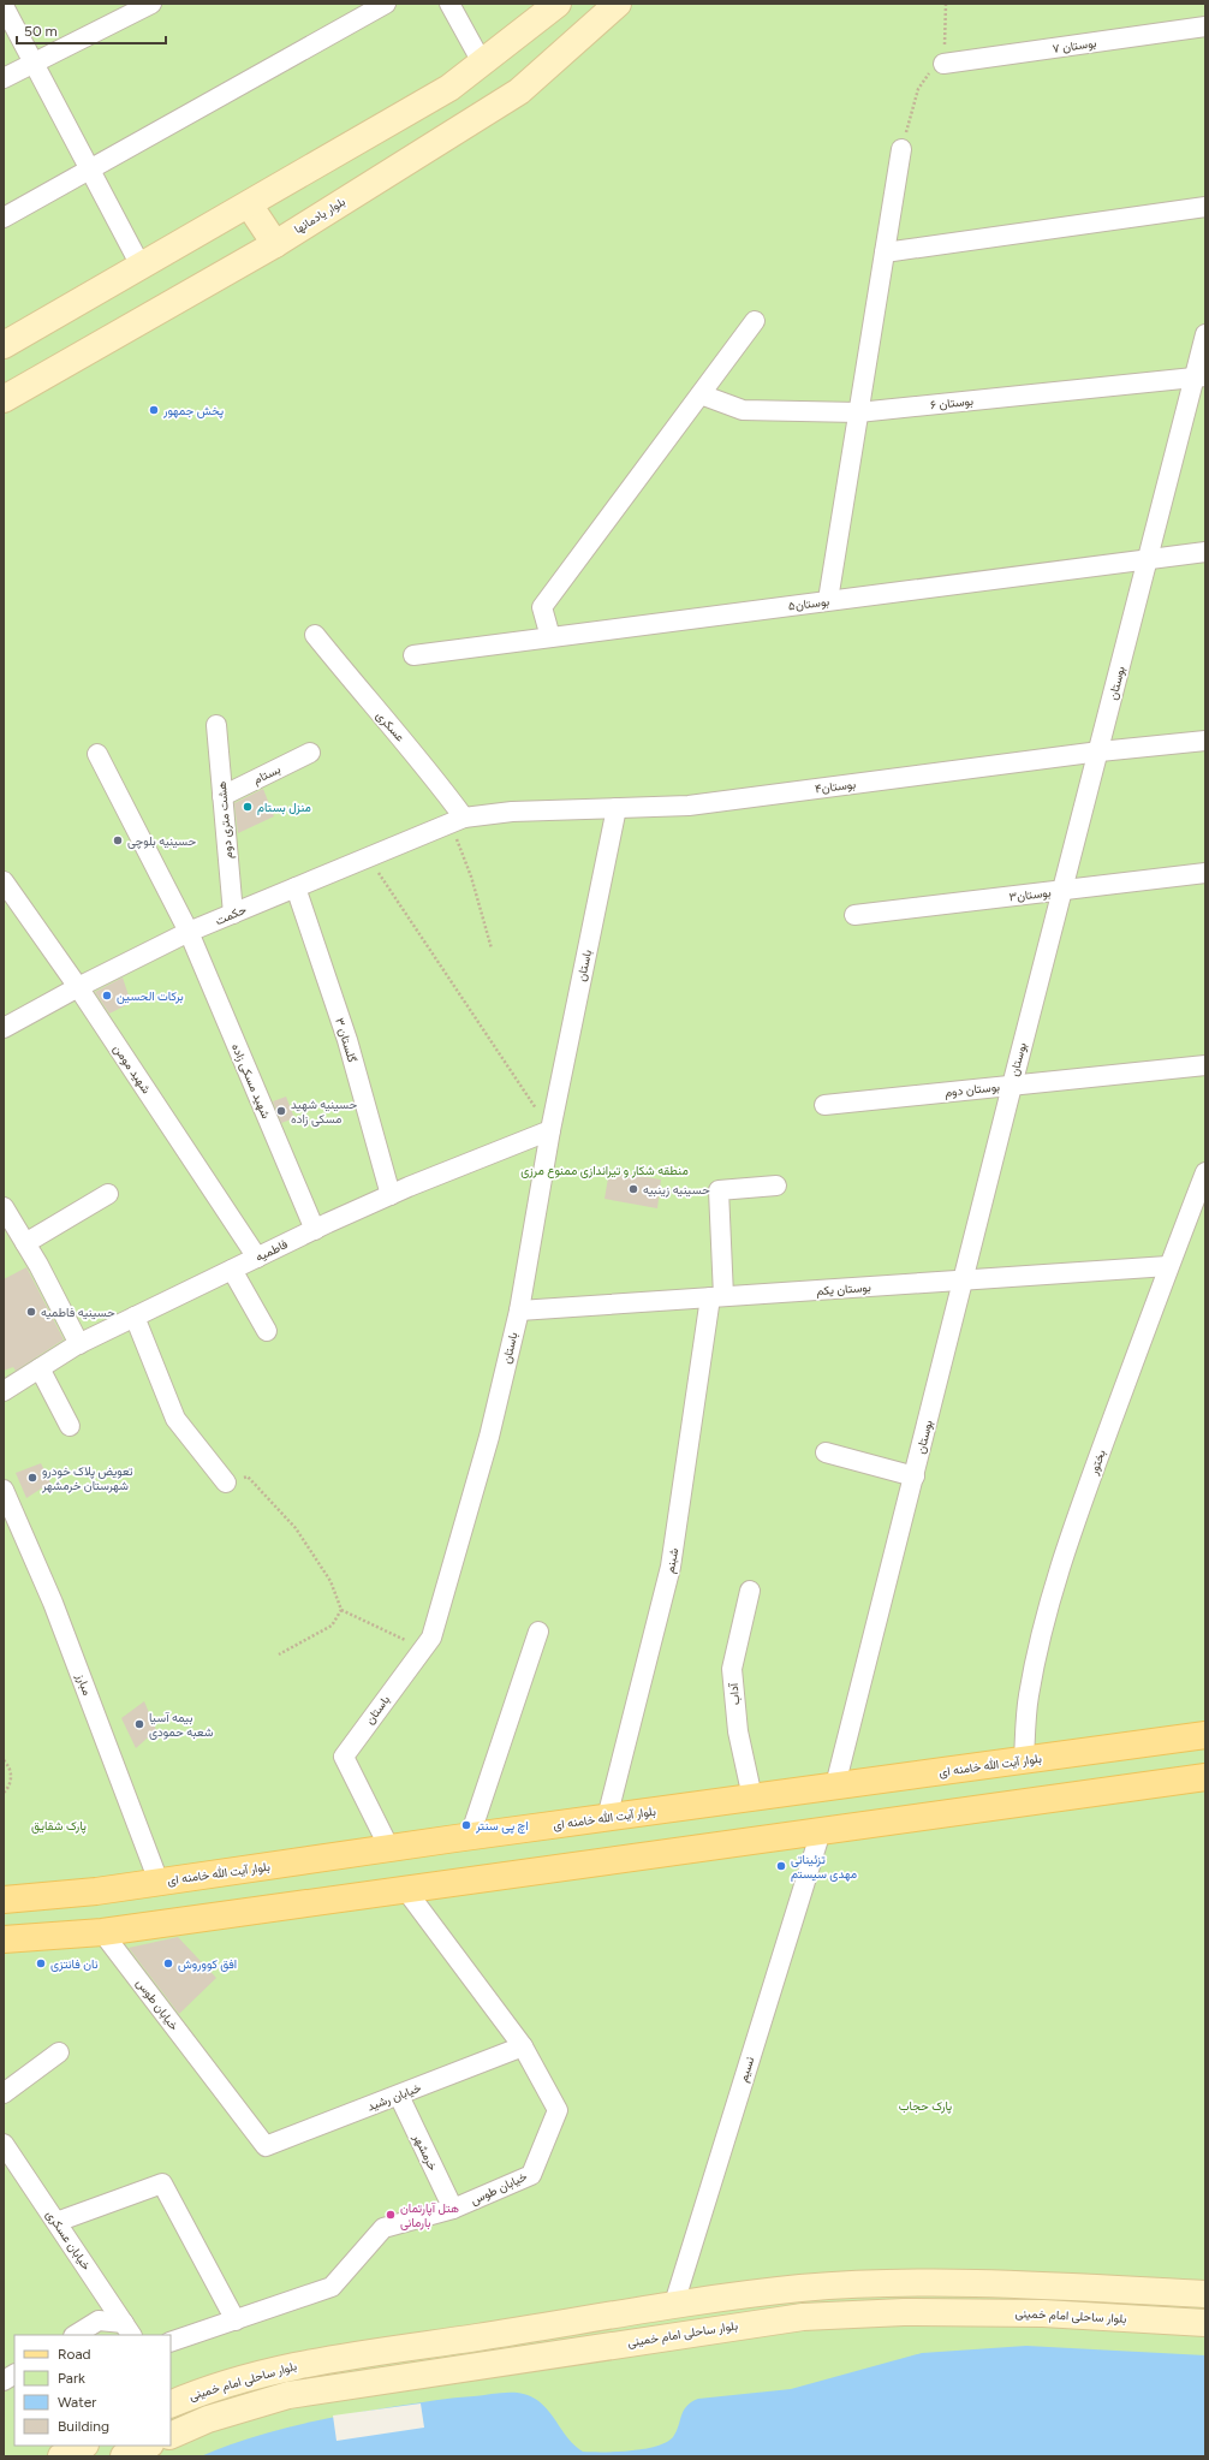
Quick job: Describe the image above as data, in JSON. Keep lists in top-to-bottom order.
{
  "streets": {
    "main road": ["بلوار یادمانها", "بلوار آیت الله خامنه ای", "بلوار ساحلی امام خمینی"],
    "street": [
      "بوستان ۷",
      "بوستان ۶",
      "بوستان۵",
      "بوستان",
      "عسکری",
      "بستام",
      "بوستان۴",
      "هشت متری دوم",
      "بوستان۳",
      "حکمت",
      "باستان",
      "گلستان ۳",
      "شهید مومن",
      "شهید مسکی زاده",
      "بوستان دوم",
      "فاطمیه",
      "بوستان یکم",
      "بختور",
      "شبنم",
      "مبارز",
      "آداب",
      "خیابان طوس",
      "نسیم",
      "خیابان رشید",
      "خرمشهر",
      "خیابان عسکری"
    ]
  },
  "crossings": [
    ["بوستان ۶", "بوستان"],
    ["بوستان۵", "بوستان"],
    ["بوستان", "بوستان۴"],
    ["بوستان", "بوستان۳"],
    ["بوستان", "بوستان دوم"],
    ["بوستان", "بوستان یکم"],
    ["بوستان", "بلوار آیت الله خامنه ای"],
    ["عسکری", "بوستان۴"],
    ["عسکری", "حکمت"],
    ["بستام", "هشت متری دوم"],
    ["بوستان۴", "حکمت"],
    ["بوستان۴", "باستان"],
    ["هشت متری دوم", "حکمت"],
    ["حکمت", "گلستان ۳"],
    ["حکمت", "شهید مومن"],
    ["حکمت", "شهید مسکی زاده"],
    ["باستان", "فاطمیه"],
    ["باستان", "بوستان یکم"],
    ["باستان", "بلوار آیت الله خامنه ای"],
    ["گلستان ۳", "فاطمیه"],
    ["شهید مومن", "فاطمیه"],
    ["شهید مسکی زاده", "فاطمیه"],
    ["بوستان یکم", "بختور"],
    ["بوستان یکم", "شبنم"],
    ["بختور", "بلوار آیت الله خامنه ای"],
    ["شبنم", "بلوار آیت الله خامنه ای"],
    ["مبارز", "بلوار آیت الله خامنه ای"],
    ["آداب", "بلوار آیت الله خامنه ای"],
    ["خیابان طوس", "خیابان رشید"],
    ["خیابان طوس", "خرمشهر"],
    ["نسیم", "بلوار ساحلی امام خمینی"],
    ["خیابان رشید", "خرمشهر"]
  ],
  "parks": ["منطقه شکار و تیراندازی ممنوع مرزی", "پارک شقایق", "پارک حجاب"],
  "places": [
    "پخش جمهور",
    "منزل بستام",
    "حسینیه بلوچی",
    "برکات الحسین",
    "حسینیه شهید مسکی زاده",
    "حسینیه زینبیه",
    "حسینیه فاطمیه",
    "تعویض پلاک خودرو شهرستان خرمشهر",
    "بیمه آسیا شعبه حمودی",
    "اچ پی سنتر",
    "تزئیناتی مهدی سیستم",
    "نان فانتزی",
    "افق کووروش",
    "هتل آپارتمان بارمانی"
  ],
  "legend": [
    "Road",
    "Park",
    "Water",
    "Building"
  ],
  "scale_bar": "50 m"
}
